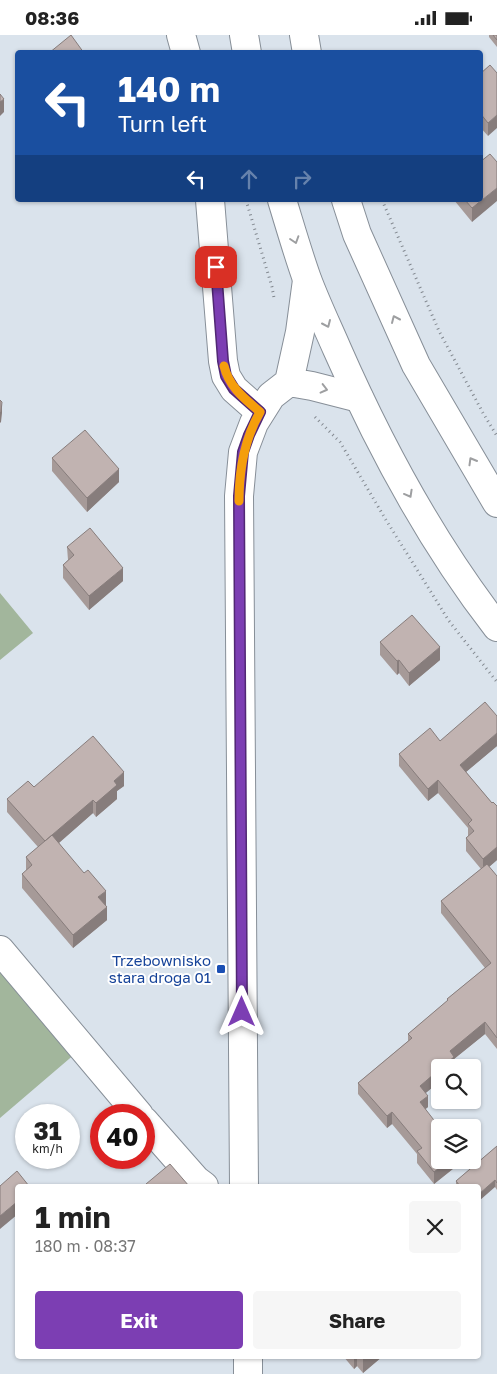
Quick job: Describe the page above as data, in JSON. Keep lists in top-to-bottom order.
{
  "places": {
    "transit": ["Trzebownisko stara droga 01"]
  },
  "page": {
    "status": "08:36",
    "turn": ["140 m", "Turn left"],
    "speed": "31 km/h",
    "limit": "40",
    "heading": ["1 min", "180 m · 08:37"],
    "buttons": ["Exit", "Share"]
  }
}
